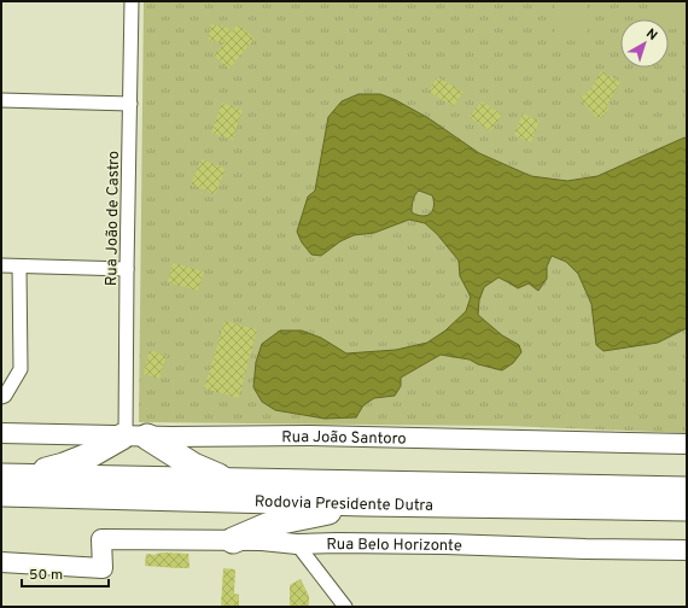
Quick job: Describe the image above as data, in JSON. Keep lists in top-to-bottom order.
{
  "streets": {
    "highway": ["Rodovia Presidente Dutra"],
    "street": ["Rua João de Castro", "Rua João Santoro", "Rua Belo Horizonte"]
  },
  "crossings": [
    ["Rua João de Castro", "Rua João Santoro"]
  ],
  "scale_bar": "50 m",
  "north": "top right"
}
